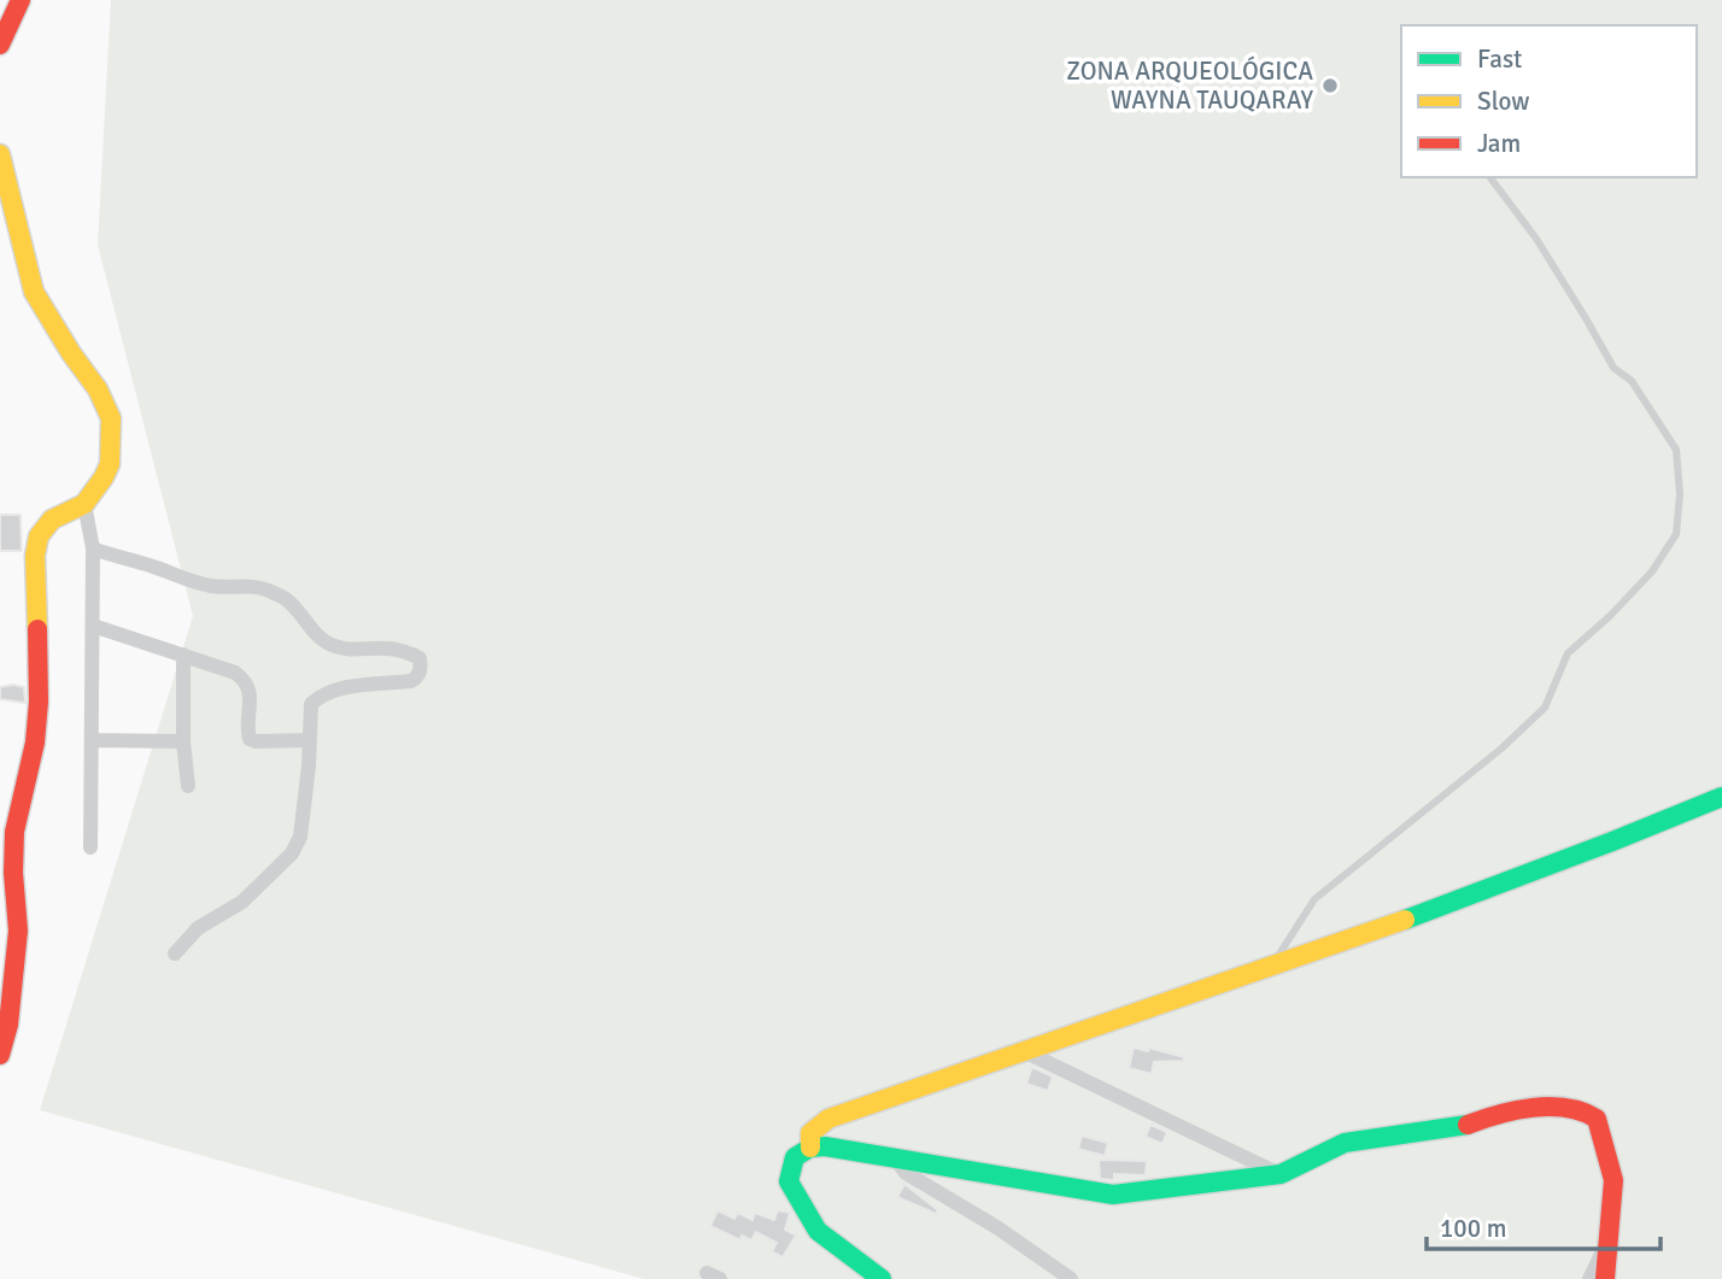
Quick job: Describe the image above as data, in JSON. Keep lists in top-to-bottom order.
{
  "places": ["ZONA ARQUEOLÓGICA WAYNA TAUQARAY"],
  "legend": ["Fast", "Slow", "Jam"],
  "scale_bar": "100 m"
}
